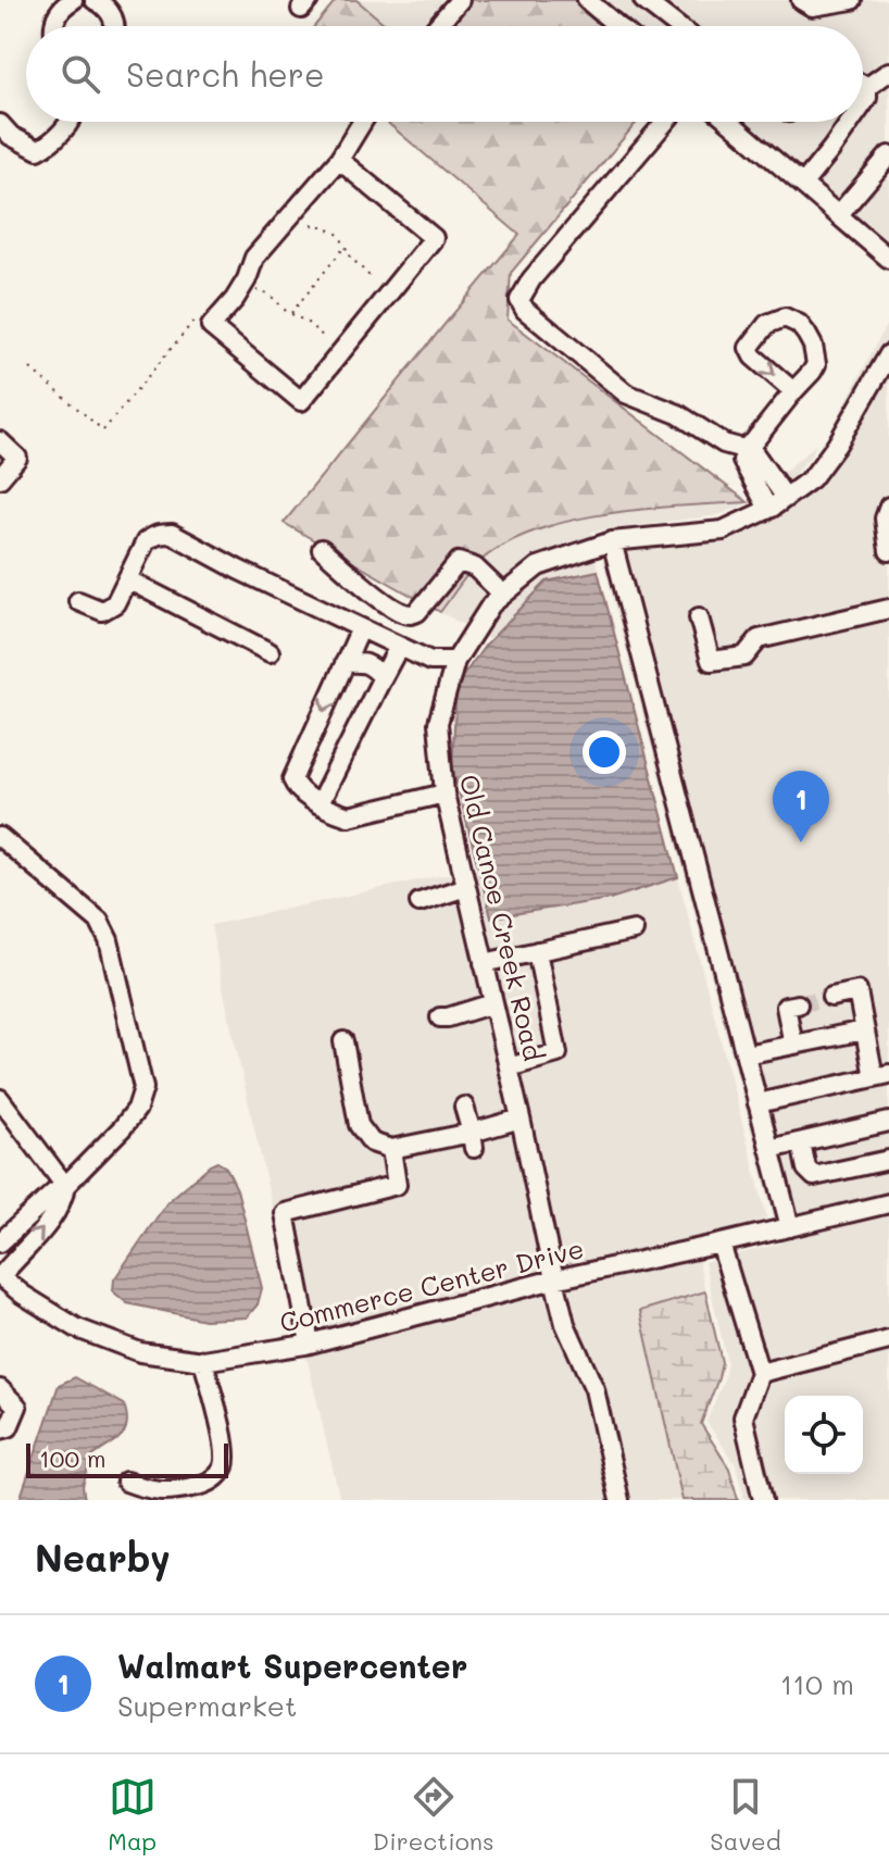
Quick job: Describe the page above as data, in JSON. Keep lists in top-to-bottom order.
{
  "streets": {
    "street": ["Old Canoe Creek Road", "Commerce Center Drive"]
  },
  "crossings": [
    ["Old Canoe Creek Road", "Commerce Center Drive"]
  ],
  "scale_bar": "100 m",
  "page": {
    "search": "Search here",
    "pins": "1",
    "scale": "100 m",
    "heading": "Nearby",
    "list": [
      {
        "mark": "1",
        "name": "Walmart Supercenter",
        "note": "Supermarket",
        "value": "110 m"
      }
    ],
    "nav": ["Map", "Directions", "Saved"]
  }
}
